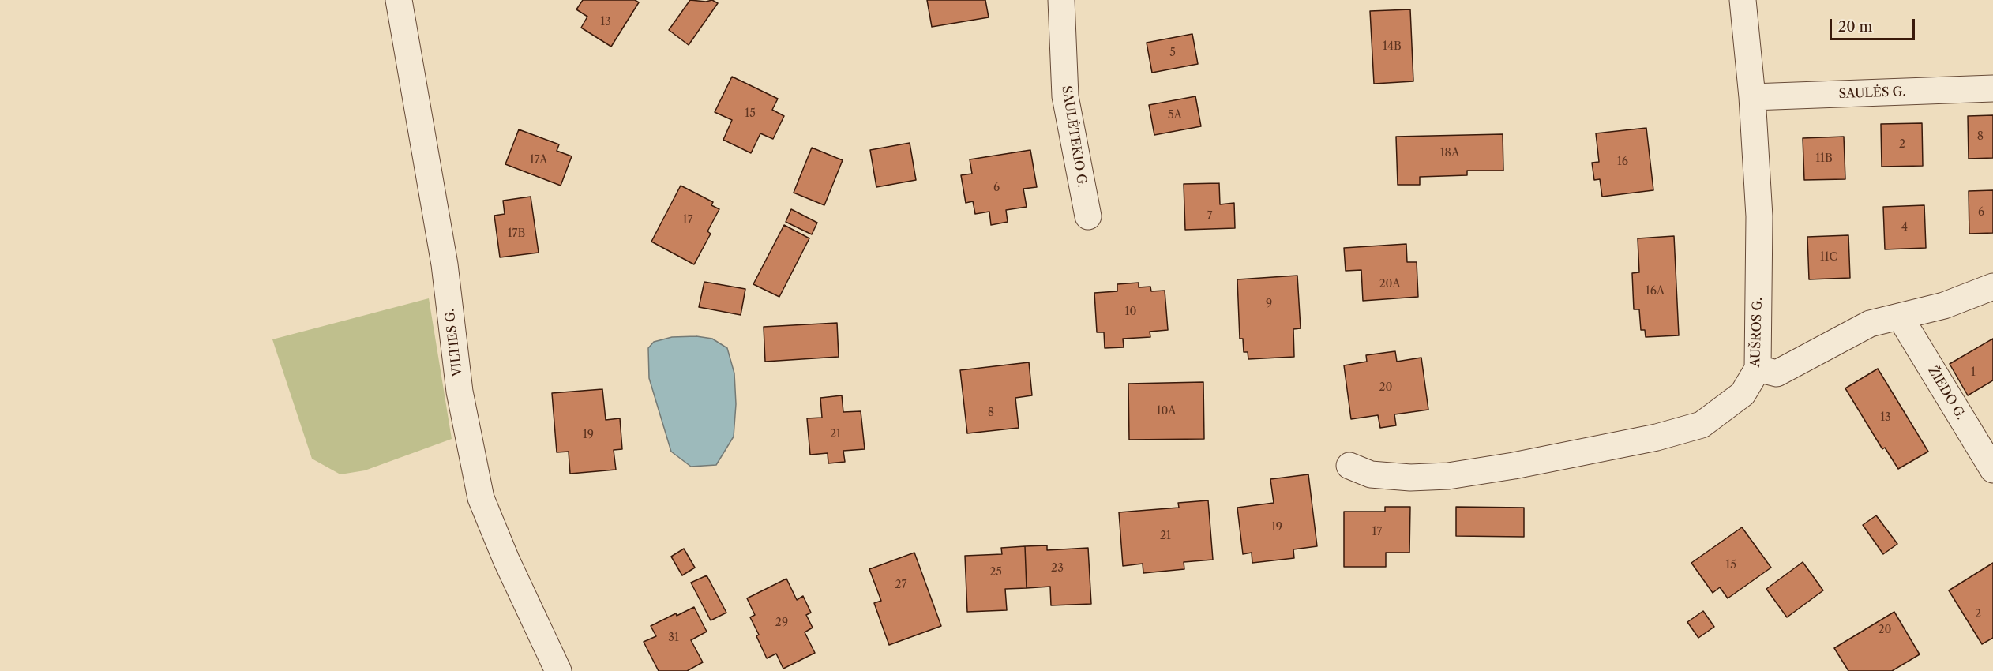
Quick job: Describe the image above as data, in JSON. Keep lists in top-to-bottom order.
{
  "streets": {
    "street": [
      "SAULĖS G.",
      "SAULĖTEKIO G.",
      "AUŠROS G.",
      "VILTIES G.",
      "ŽIEDO G."
    ]
  },
  "crossings": [
    ["SAULĖS G.", "AUŠROS G."]
  ],
  "house_numbers": [
    "13",
    "14B",
    "5",
    "15",
    "5A",
    "8",
    "2",
    "18A",
    "11B",
    "17A",
    "16",
    "6",
    "6",
    "7",
    "17",
    "4",
    "17B",
    "11C",
    "20A",
    "16A",
    "9",
    "10",
    "1",
    "20",
    "10A",
    "8",
    "13",
    "21",
    "19",
    "19",
    "17",
    "21",
    "15",
    "23",
    "25",
    "27",
    "2",
    "29",
    "20",
    "31"
  ],
  "scale_bar": "20 m"
}
